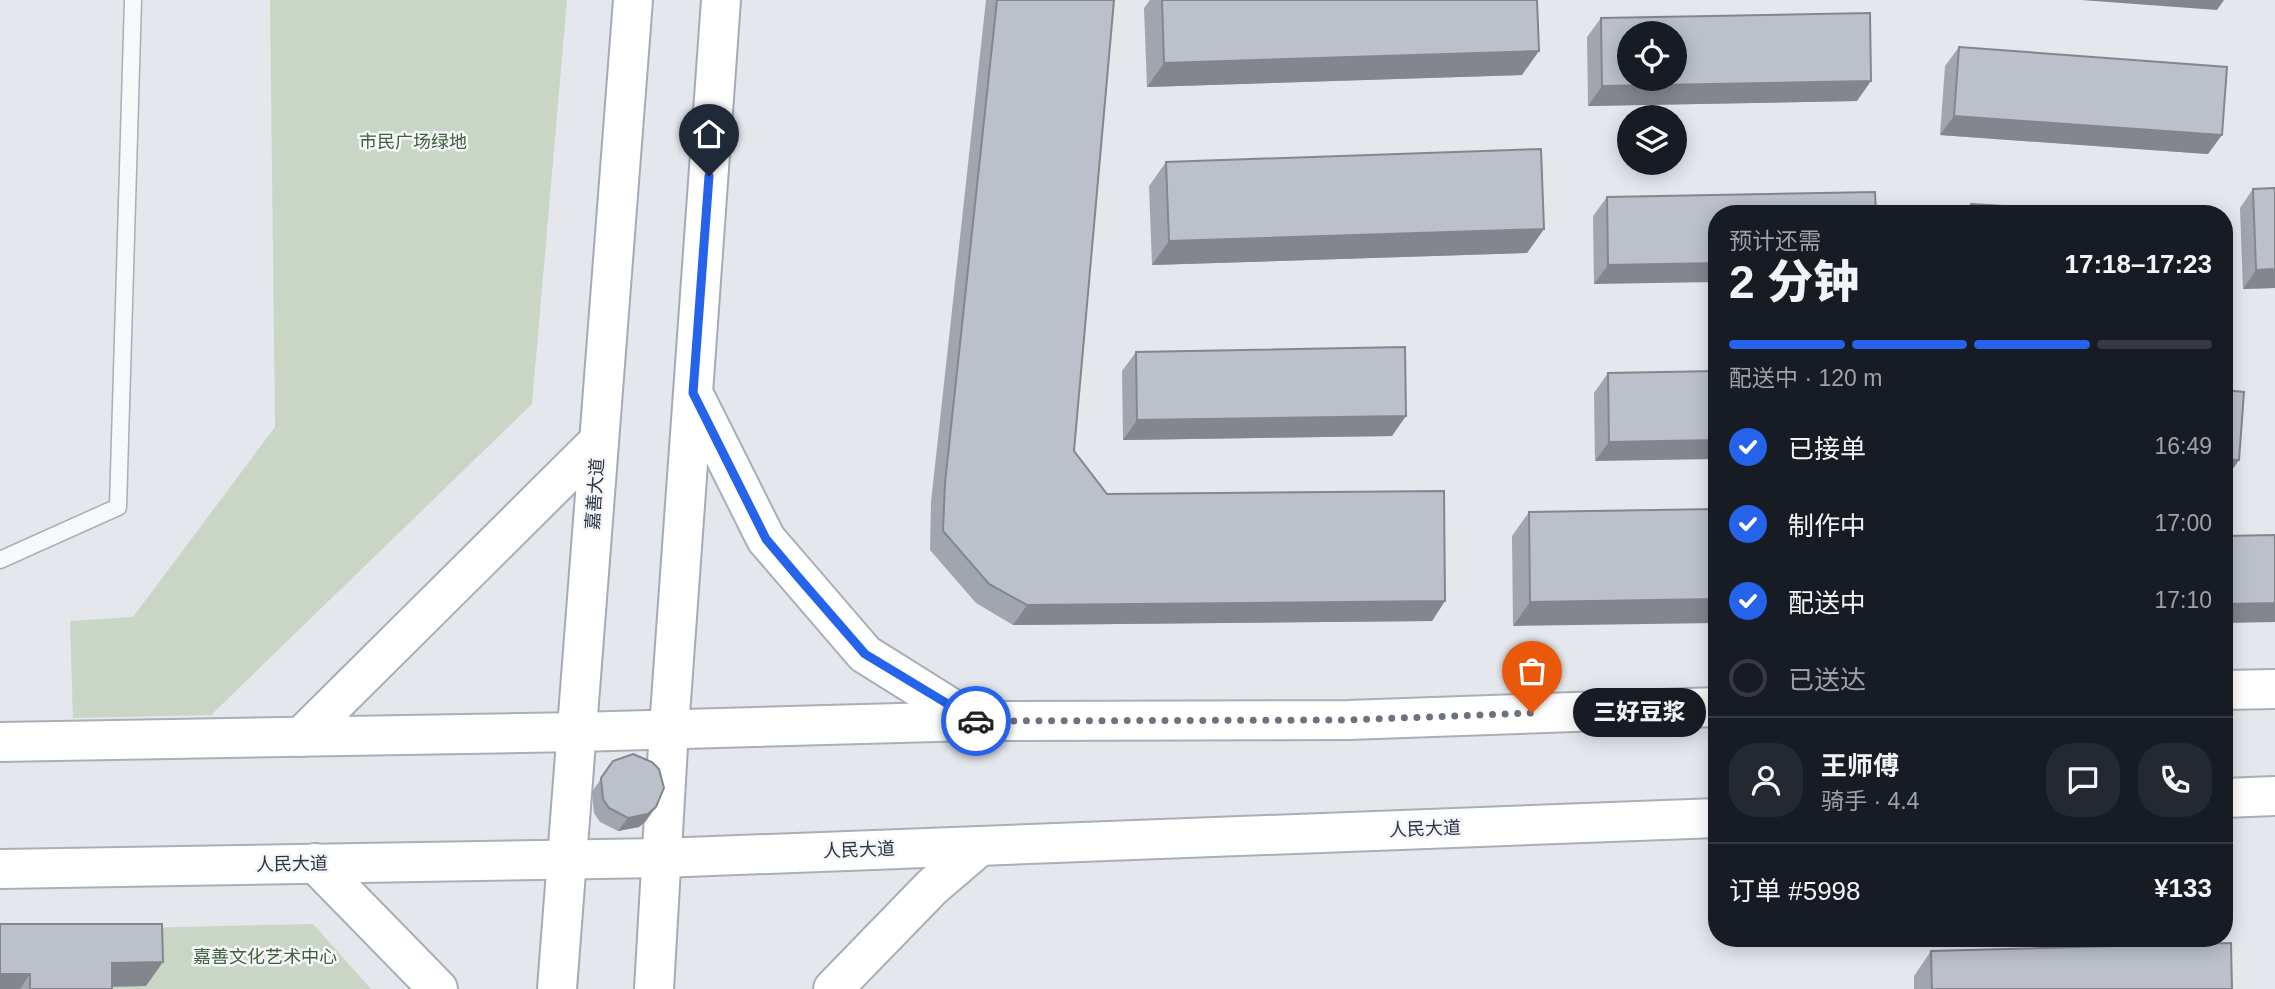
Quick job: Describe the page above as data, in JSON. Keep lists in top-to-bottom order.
{
  "streets": {
    "main road": ["嘉善大道", "人民大道"]
  },
  "crossings": [
    ["嘉善大道", "人民大道"]
  ],
  "parks": ["市民广场绿地", "嘉善文化艺术中心"],
  "places": ["三好豆浆"],
  "page": {
    "heading": ["2 分钟", "预计还需", "17:18–17:23"],
    "panel": [
      "王师傅",
      "骑手 · 4.4",
      "订单 #5998",
      "¥133"
    ],
    "bar": "配送中 · 120 m",
    "list": [
      ["已接单", "16:49"],
      ["制作中", "17:00"],
      ["配送中", "17:10"],
      "已送达"
    ],
    "bubble": "三好豆浆"
  }
}
